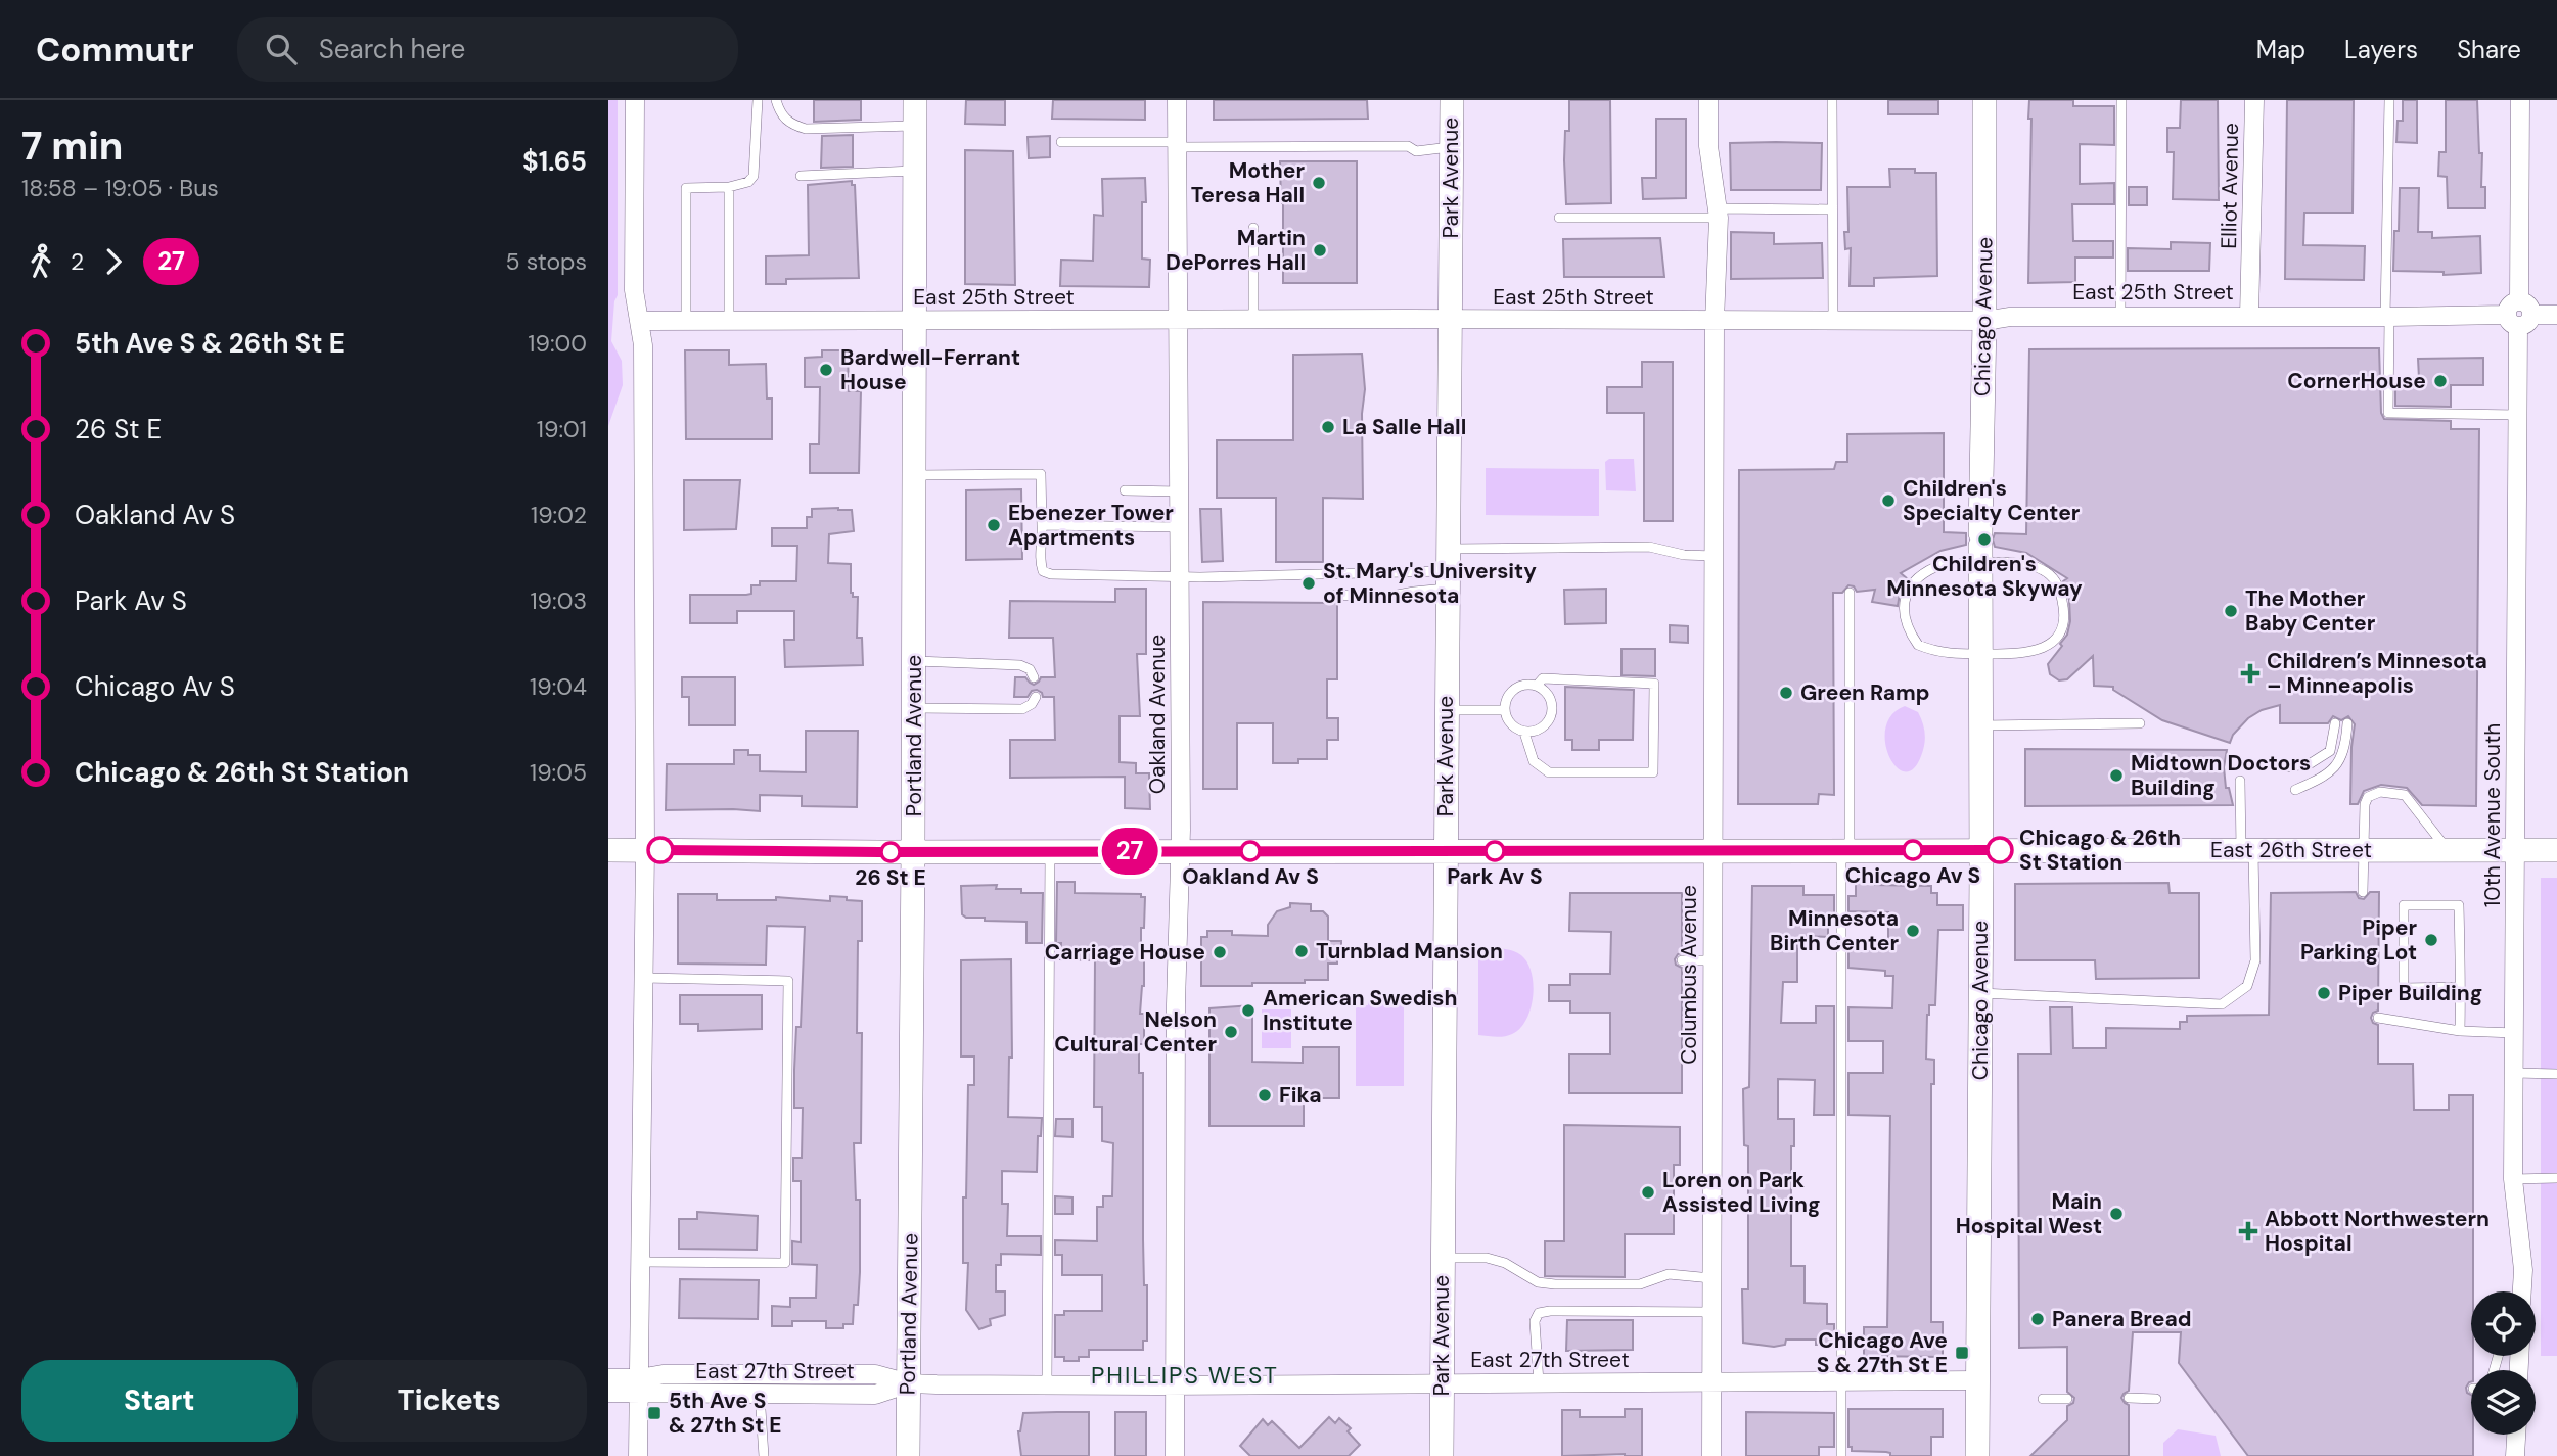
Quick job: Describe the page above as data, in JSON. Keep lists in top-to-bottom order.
{
  "streets": {
    "street": [
      "Park Avenue",
      "Elliot Avenue",
      "East 25th Street",
      "Chicago Avenue",
      "Oakland Avenue",
      "Portland Avenue",
      "10th Avenue South",
      "East 26th Street",
      "Columbus Avenue",
      "East 27th Street"
    ]
  },
  "crossings": [
    ["Park Avenue", "East 25th Street"],
    ["Park Avenue", "East 26th Street"],
    ["Park Avenue", "East 27th Street"],
    ["Elliot Avenue", "East 25th Street"],
    ["East 25th Street", "Chicago Avenue"],
    ["East 25th Street", "Oakland Avenue"],
    ["East 25th Street", "Portland Avenue"],
    ["East 25th Street", "10th Avenue South"],
    ["East 25th Street", "Columbus Avenue"],
    ["Chicago Avenue", "East 26th Street"],
    ["Chicago Avenue", "East 27th Street"],
    ["Oakland Avenue", "East 26th Street"],
    ["Oakland Avenue", "East 27th Street"],
    ["Portland Avenue", "East 26th Street"],
    ["Portland Avenue", "East 27th Street"],
    ["10th Avenue South", "East 26th Street"],
    ["East 26th Street", "Columbus Avenue"],
    ["Columbus Avenue", "East 27th Street"]
  ],
  "districts": ["PHILLIPS WEST"],
  "places": {
    "other": [
      "Mother Teresa Hall",
      "Martin DePorres Hall",
      "Bardwell-Ferrant House",
      "CornerHouse",
      "La Salle Hall",
      "Children's Specialty Center",
      "Ebenezer Tower Apartments",
      "Children's Minnesota Skyway",
      "St. Mary's University of Minnesota",
      "The Mother Baby Center",
      "Green Ramp",
      "Midtown Doctors Building",
      "Chicago Av S",
      "Chicago & 26th St Station",
      "Oakland Av S",
      "Park Av S",
      "26 St E",
      "Minnesota Birth Center",
      "Piper Parking Lot",
      "Turnblad Mansion",
      "Carriage House",
      "Piper Building",
      "American Swedish Institute",
      "Nelson Cultural Center",
      "Fika",
      "Loren on Park Assisted Living",
      "Main Hospital West",
      "Panera Bread"
    ],
    "health": ["Children’s Minnesota – Minneapolis", "Abbott Northwestern Hospital"],
    "transit": ["Chicago Ave S & 27th St E", "5th Ave S & 27th St E"]
  },
  "lines": ["bus line 27"],
  "page": {
    "header": "Commutr",
    "search": "Search here",
    "nav": ["Map", "Layers", "Share"],
    "heading": ["7 min", "18:58 – 19:05 · Bus", "$1.65"],
    "on_map": "27",
    "legs": ["2", "27", "5 stops"],
    "list": [
      {
        "name": "5th Ave S & 26th St E",
        "value": "19:00"
      },
      {
        "name": "26 St E",
        "value": "19:01"
      },
      {
        "name": "Oakland Av S",
        "value": "19:02"
      },
      {
        "name": "Park Av S",
        "value": "19:03"
      },
      {
        "name": "Chicago Av S",
        "value": "19:04"
      },
      {
        "name": "Chicago & 26th St Station",
        "value": "19:05"
      }
    ],
    "buttons": ["Start", "Tickets"]
  }
}
